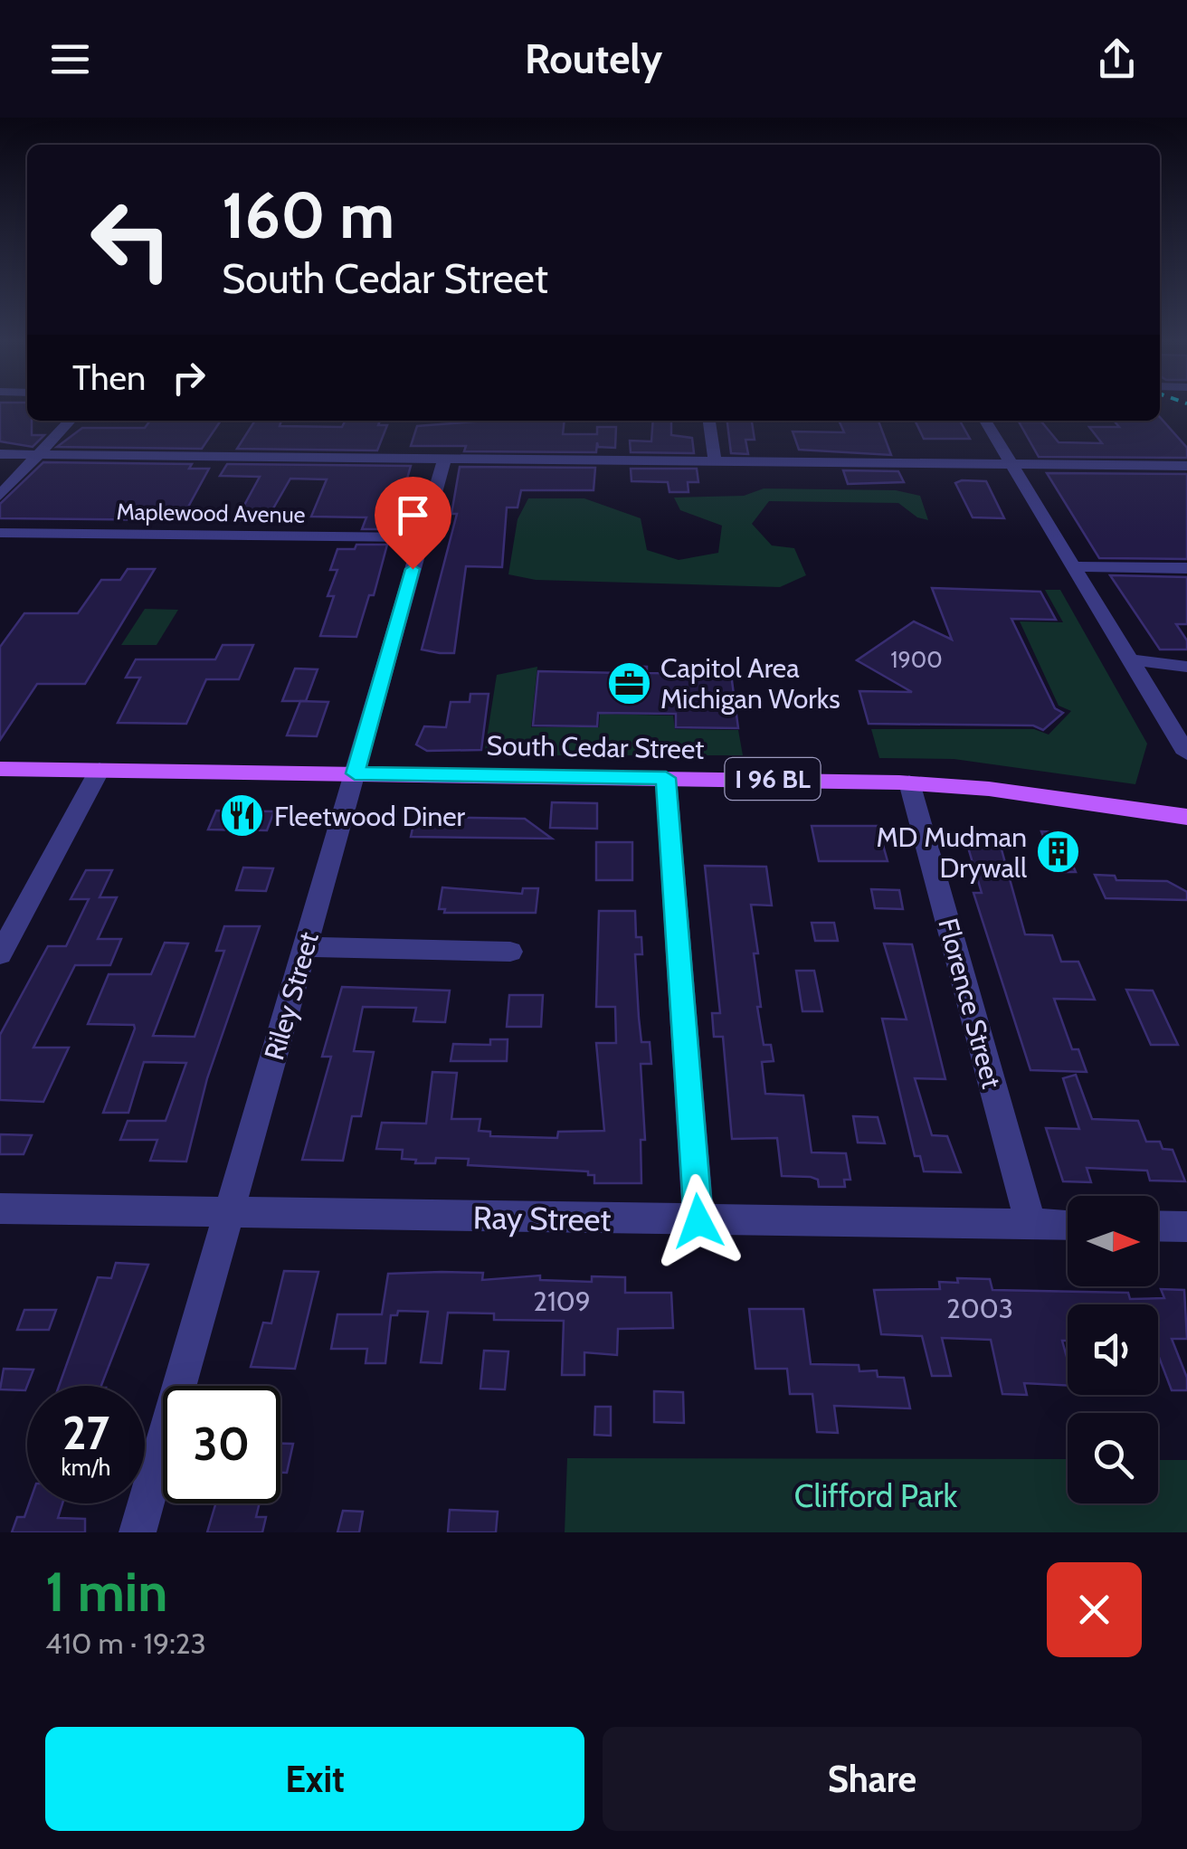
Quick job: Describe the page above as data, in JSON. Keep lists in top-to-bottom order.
{
  "streets": {
    "main road": ["South Cedar Street", "I 96 BL"],
    "street": [
      "Maplewood Avenue",
      "Riley Street",
      "Florence Street",
      "Ray Street"
    ]
  },
  "crossings": [
    ["Maplewood Avenue", "Riley Street"],
    ["South Cedar Street", "Riley Street"],
    ["South Cedar Street", "Florence Street"],
    ["Riley Street", "Ray Street"],
    ["Florence Street", "Ray Street"]
  ],
  "parks": ["Clifford Park"],
  "places": {
    "office": ["Capitol Area Michigan Works"],
    "restaurant": ["Fleetwood Diner"],
    "building": ["MD Mudman Drywall"]
  },
  "house_numbers": ["1900", "2109", "2003"],
  "north": "right",
  "page": {
    "header": "Routely",
    "turn": ["160 m", "South Cedar Street"],
    "then": "Then",
    "speed": "27 km/h",
    "limit": "30",
    "heading": ["1 min", "410 m · 19:23"],
    "buttons": ["Exit", "Share"]
  }
}
